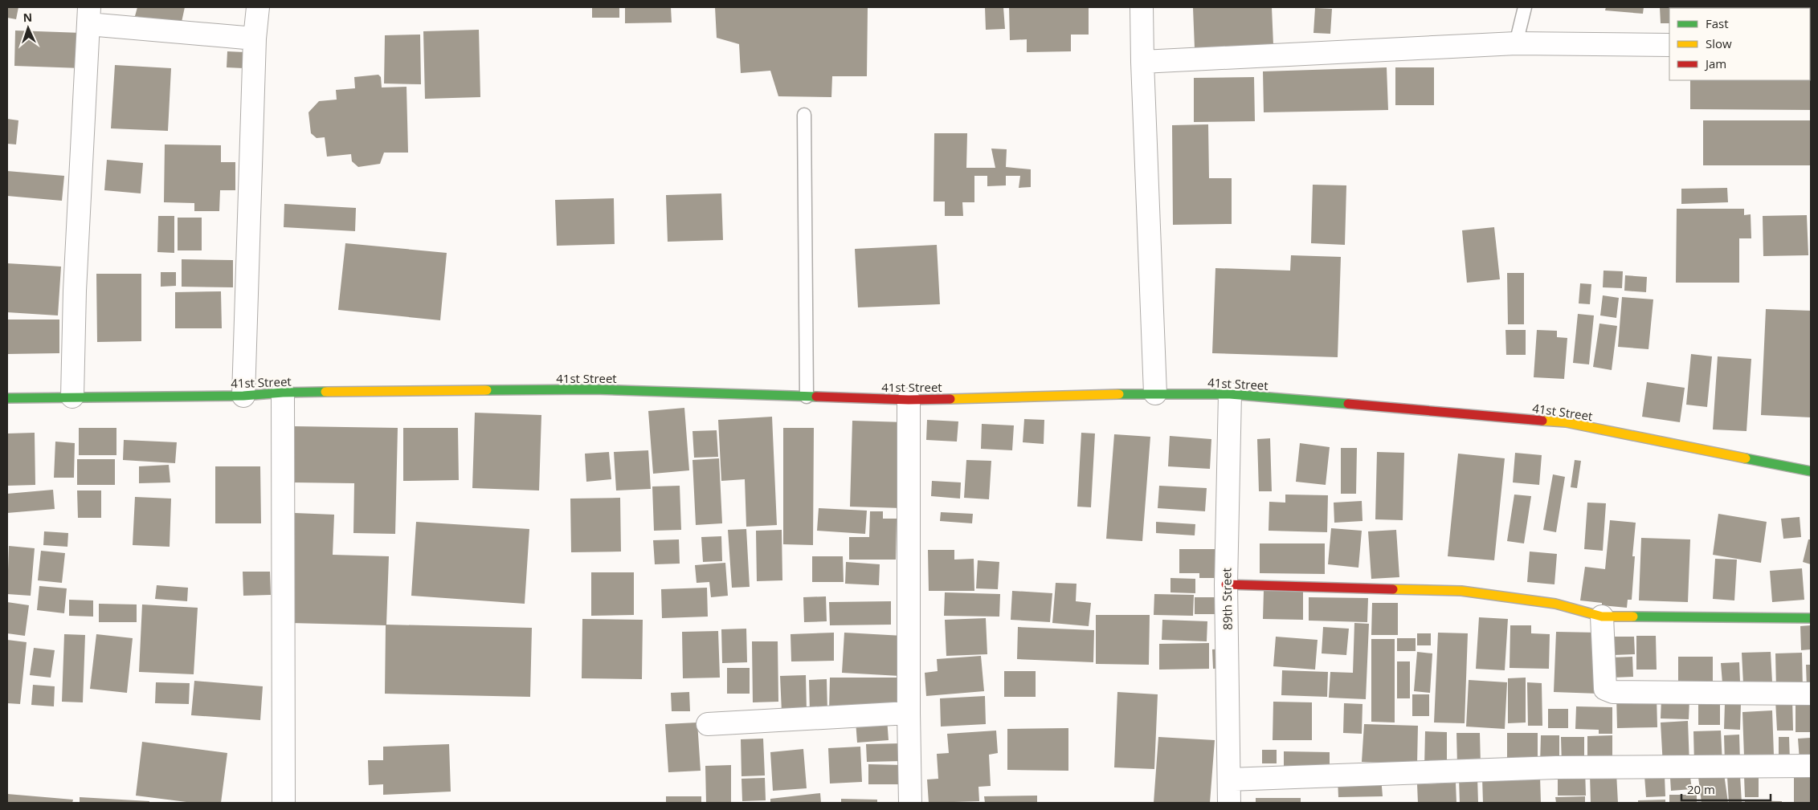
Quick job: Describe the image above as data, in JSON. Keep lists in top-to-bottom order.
{
  "streets": {
    "main road": ["41st Street"],
    "street": ["89th Street"]
  },
  "crossings": [
    ["41st Street", "89th Street"]
  ],
  "legend": ["Fast", "Slow", "Jam"],
  "scale_bar": "20 m",
  "north": "top"
}
